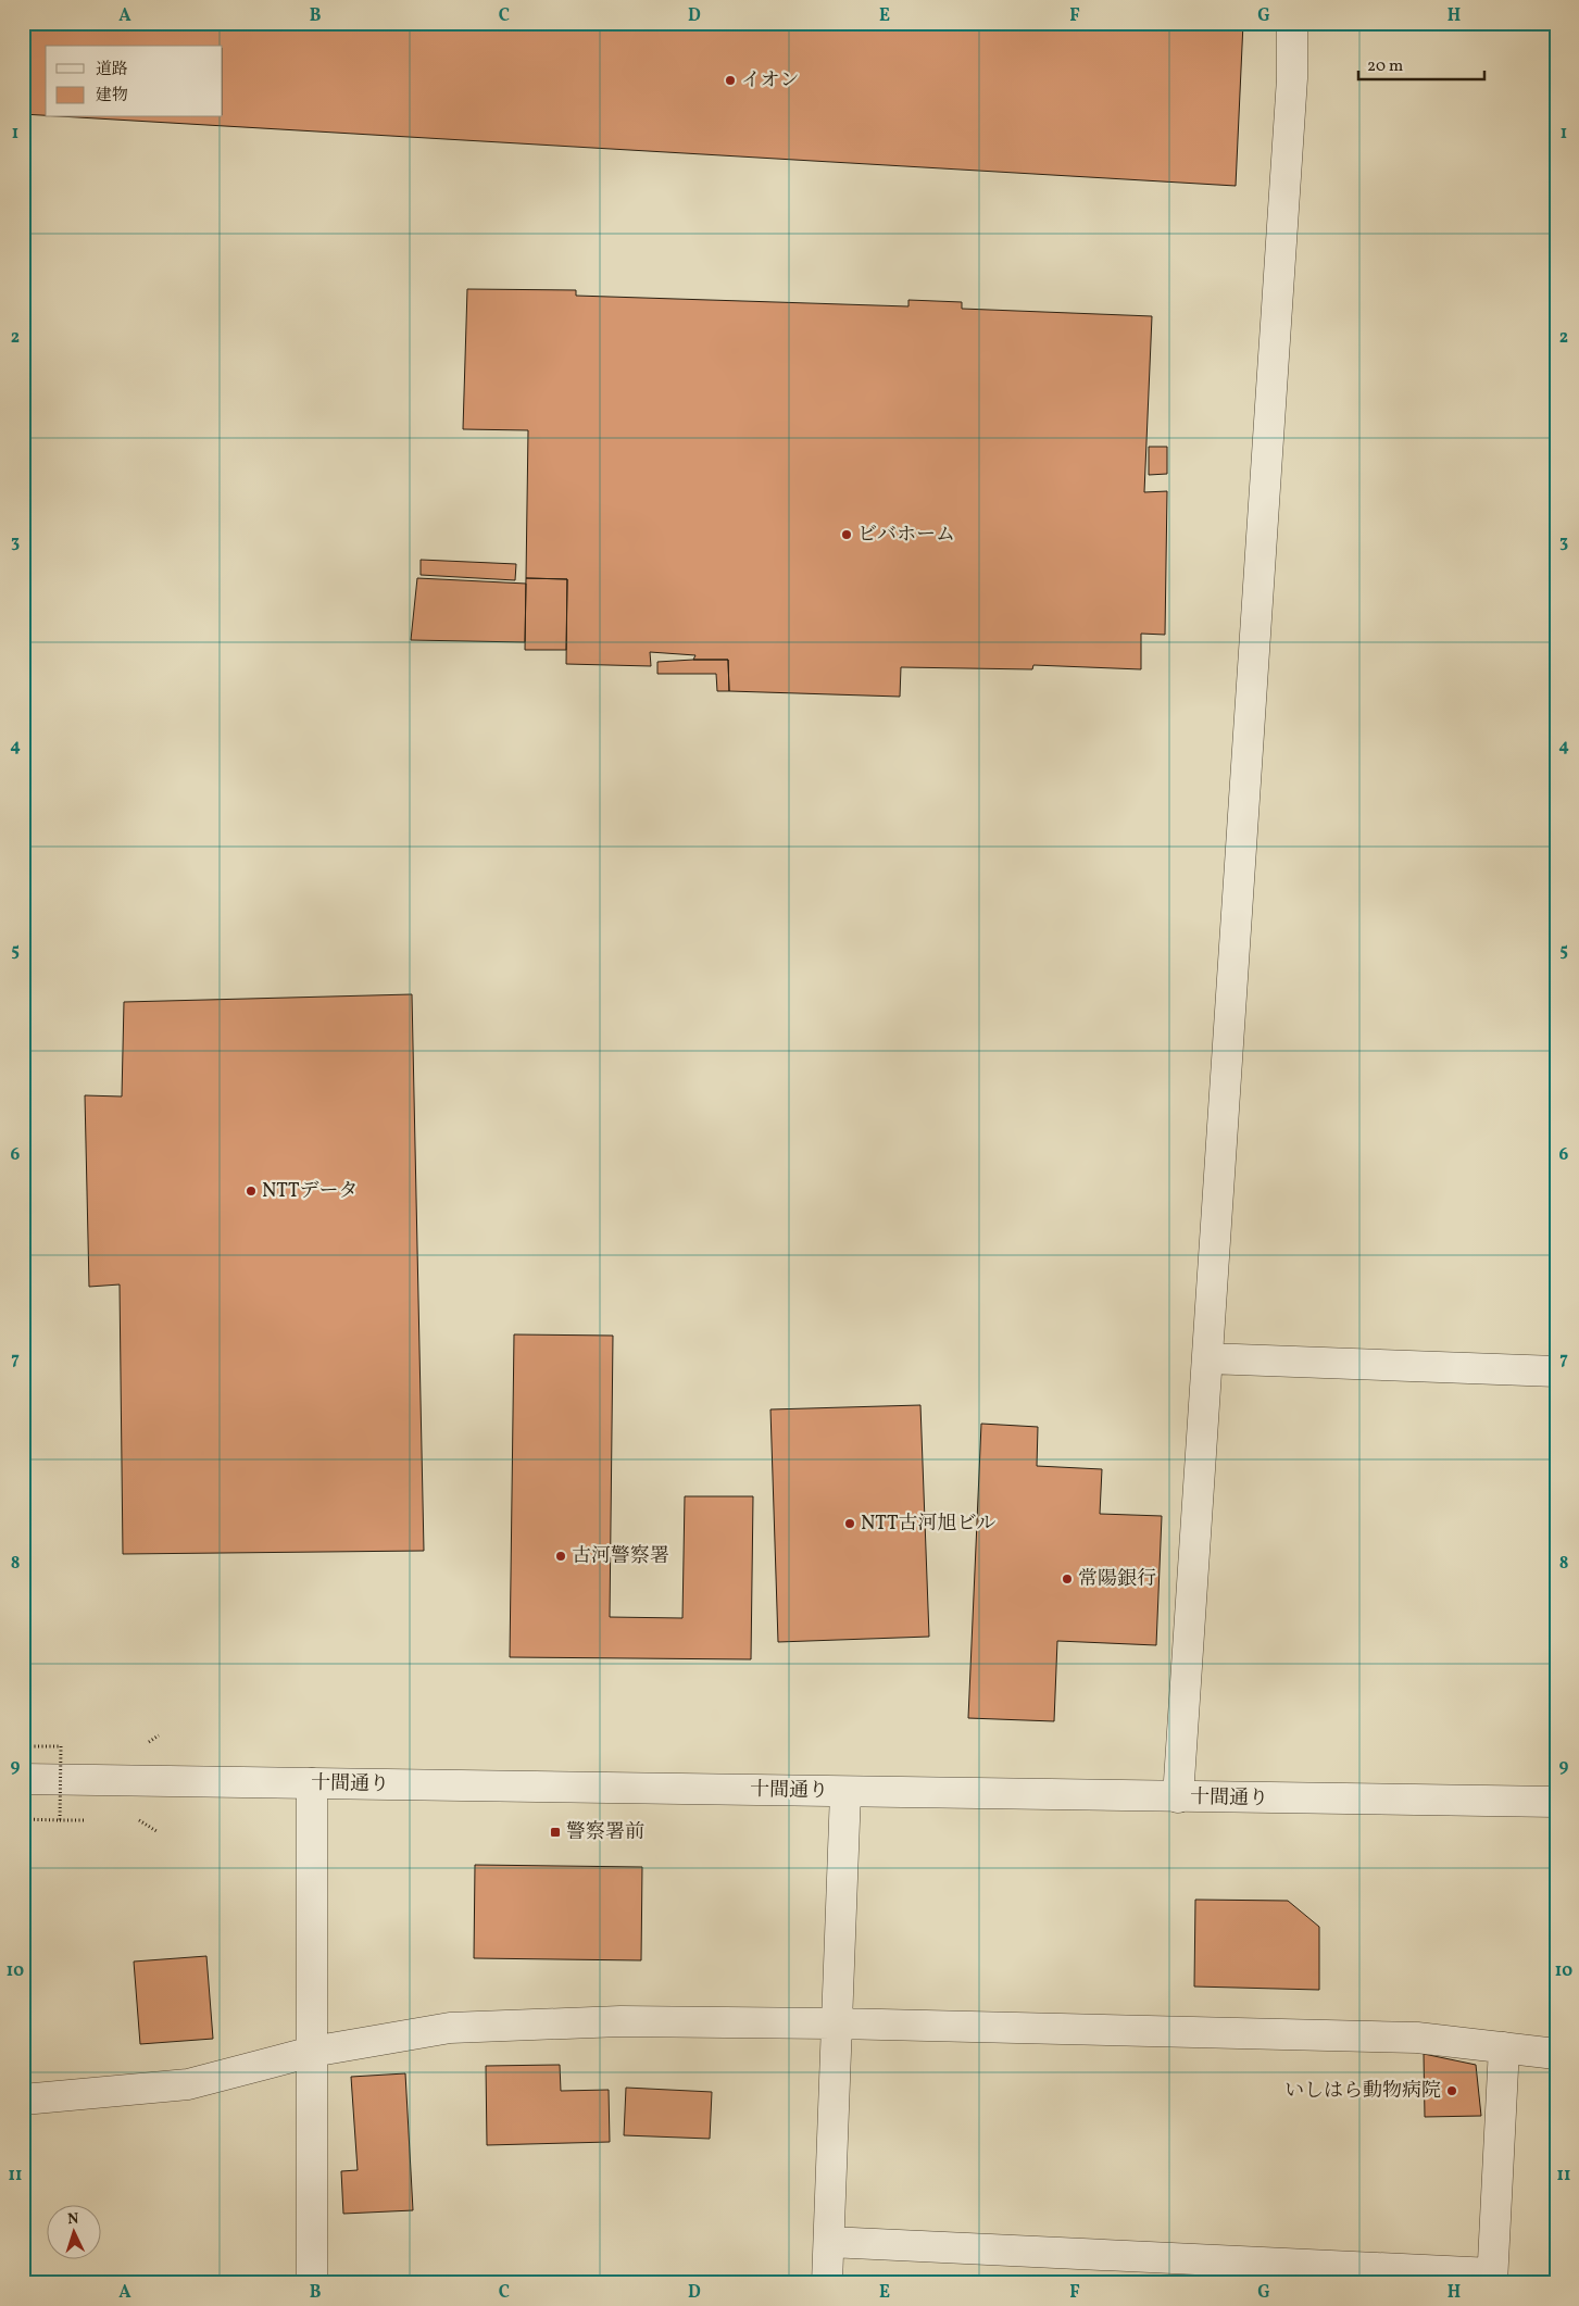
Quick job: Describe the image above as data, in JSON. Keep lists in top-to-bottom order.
{
  "streets": {
    "street": ["十間通り"]
  },
  "places": {
    "other": [
      "イオン",
      "ビバホーム",
      "NTTデータ",
      "NTT古河旭ビル",
      "古河警察署",
      "常陽銀行",
      "いしはら動物病院"
    ],
    "transit": ["警察署前"]
  },
  "legend": ["道路", "建物"],
  "scale_bar": "20 m",
  "north": "top",
  "grid": {
    "columns": [
      "A",
      "B",
      "C",
      "D",
      "E",
      "F",
      "G",
      "H"
    ],
    "rows": [
      "1",
      "2",
      "3",
      "4",
      "5",
      "6",
      "7",
      "8",
      "9",
      "10",
      "11"
    ]
  }
}
